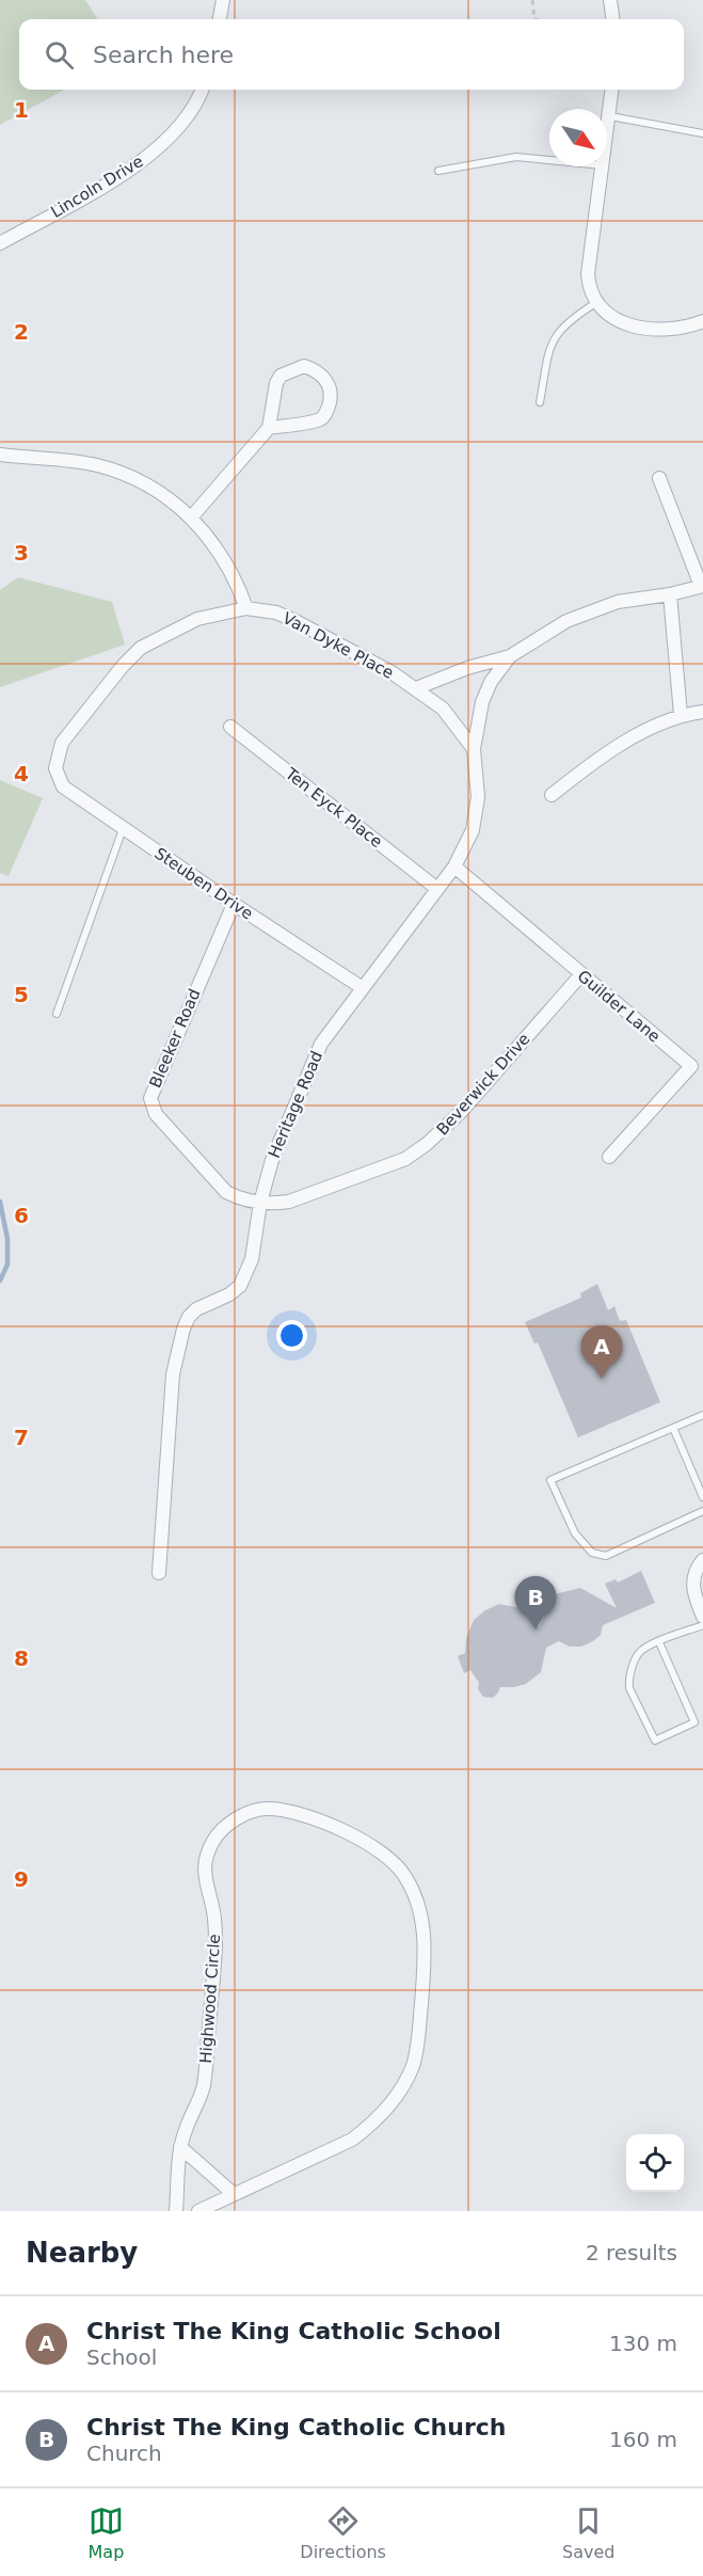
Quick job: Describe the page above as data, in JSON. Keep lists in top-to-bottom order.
{
  "streets": {
    "street": [
      "Lincoln Drive",
      "Van Dyke Place",
      "Ten Eyck Place",
      "Steuben Drive",
      "Guilder Lane",
      "Bleeker Road",
      "Beverwick Drive",
      "Heritage Road",
      "Highwood Circle"
    ]
  },
  "crossings": [
    ["Van Dyke Place", "Steuben Drive"],
    ["Van Dyke Place", "Heritage Road"],
    ["Ten Eyck Place", "Heritage Road"],
    ["Steuben Drive", "Bleeker Road"],
    ["Steuben Drive", "Heritage Road"],
    ["Guilder Lane", "Beverwick Drive"],
    ["Guilder Lane", "Heritage Road"],
    ["Bleeker Road", "Beverwick Drive"],
    ["Bleeker Road", "Heritage Road"],
    ["Beverwick Drive", "Heritage Road"]
  ],
  "north": "bottom right",
  "page": {
    "search": "Search here",
    "pins": ["A", "B"],
    "heading": ["Nearby", "2 results"],
    "list": [
      {
        "mark": "A",
        "name": "Christ The King Catholic School",
        "note": "School",
        "value": "130 m"
      },
      {
        "mark": "B",
        "name": "Christ The King Catholic Church",
        "note": "Church",
        "value": "160 m"
      }
    ],
    "nav": ["Map", "Directions", "Saved"]
  },
  "grid": {
    "rows": [
      "1",
      "2",
      "3",
      "4",
      "5",
      "6",
      "7",
      "8",
      "9"
    ]
  }
}
